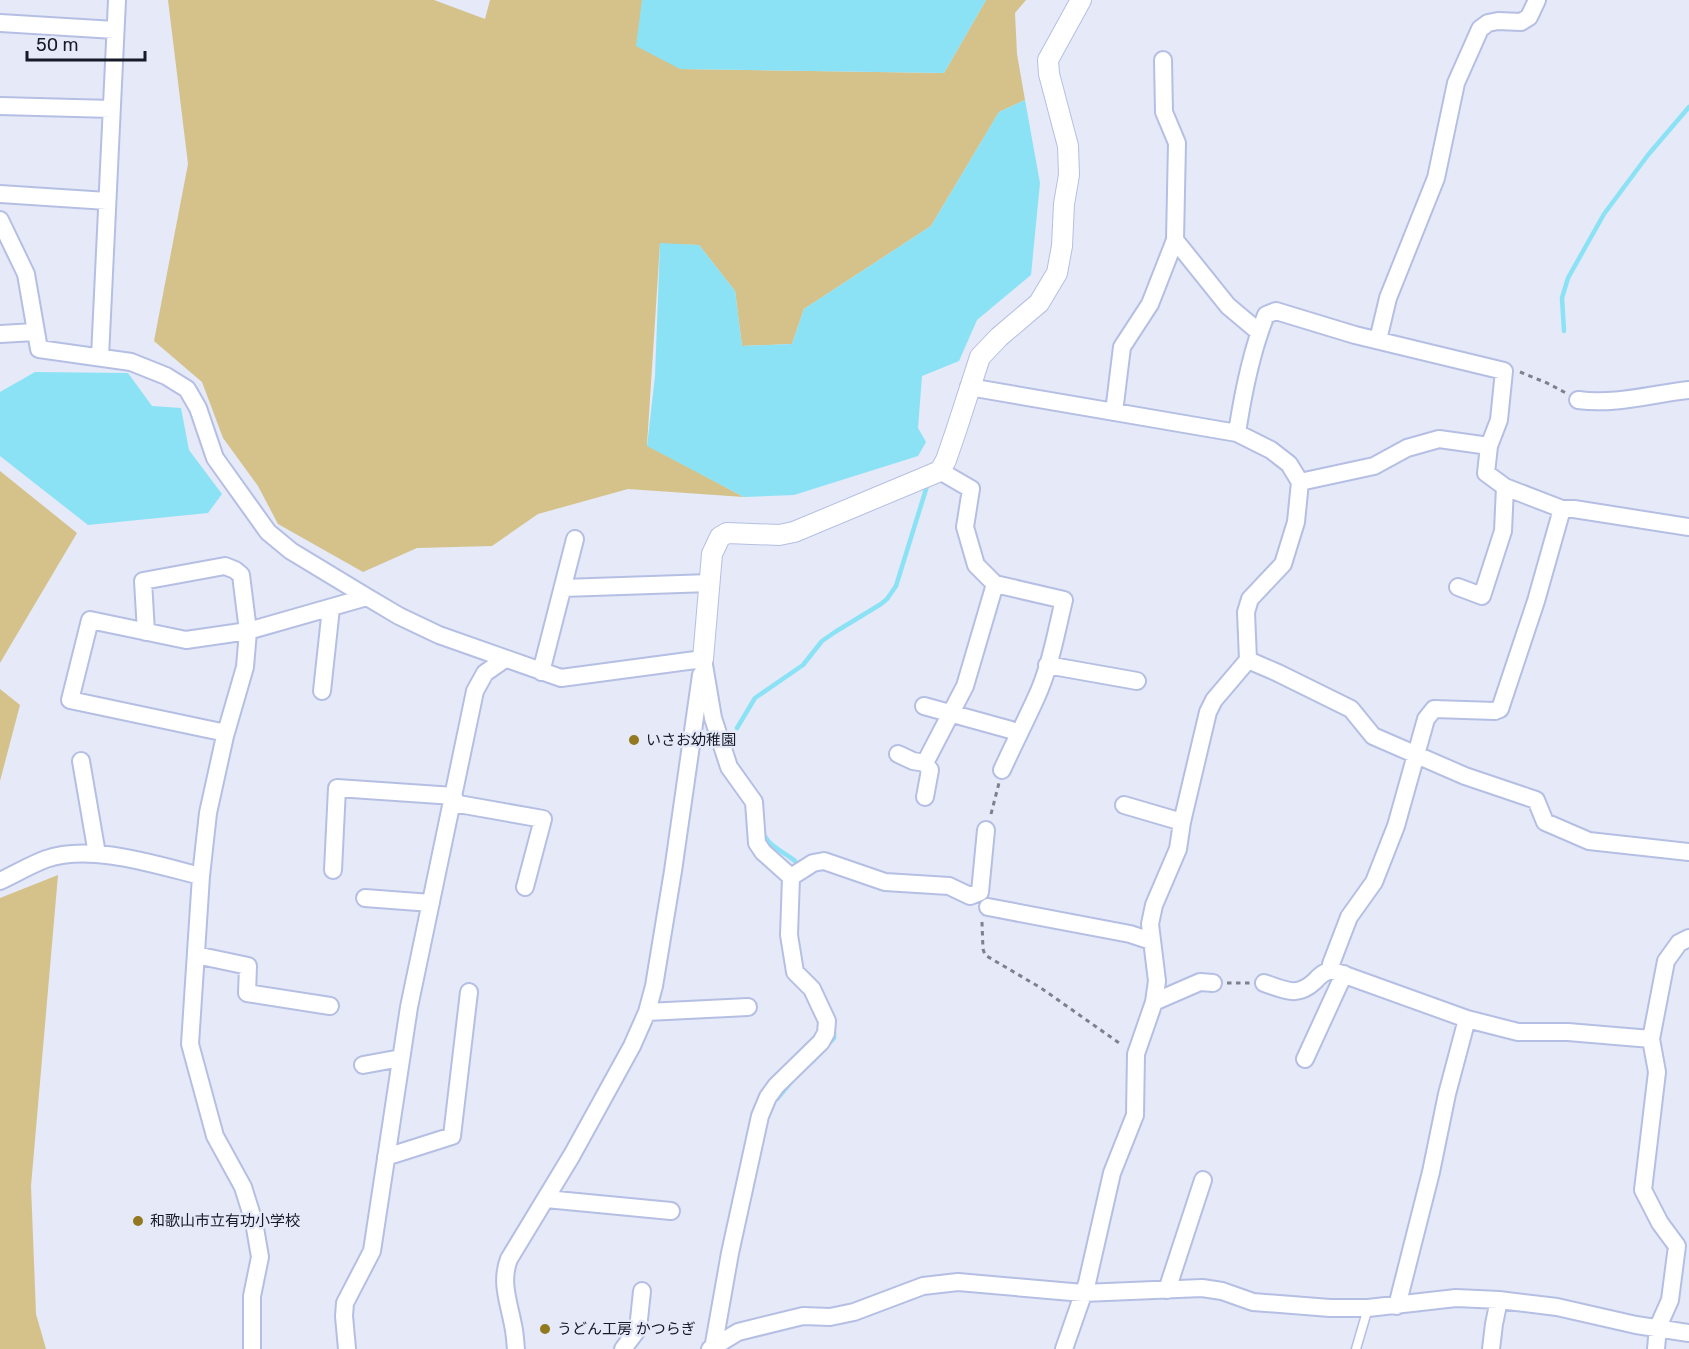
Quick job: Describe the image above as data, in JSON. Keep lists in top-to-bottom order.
{
  "places": ["いさお幼稚園", "和歌山市立有功小学校", "うどん工房 かつらぎ"],
  "scale_bar": "50 m"
}
